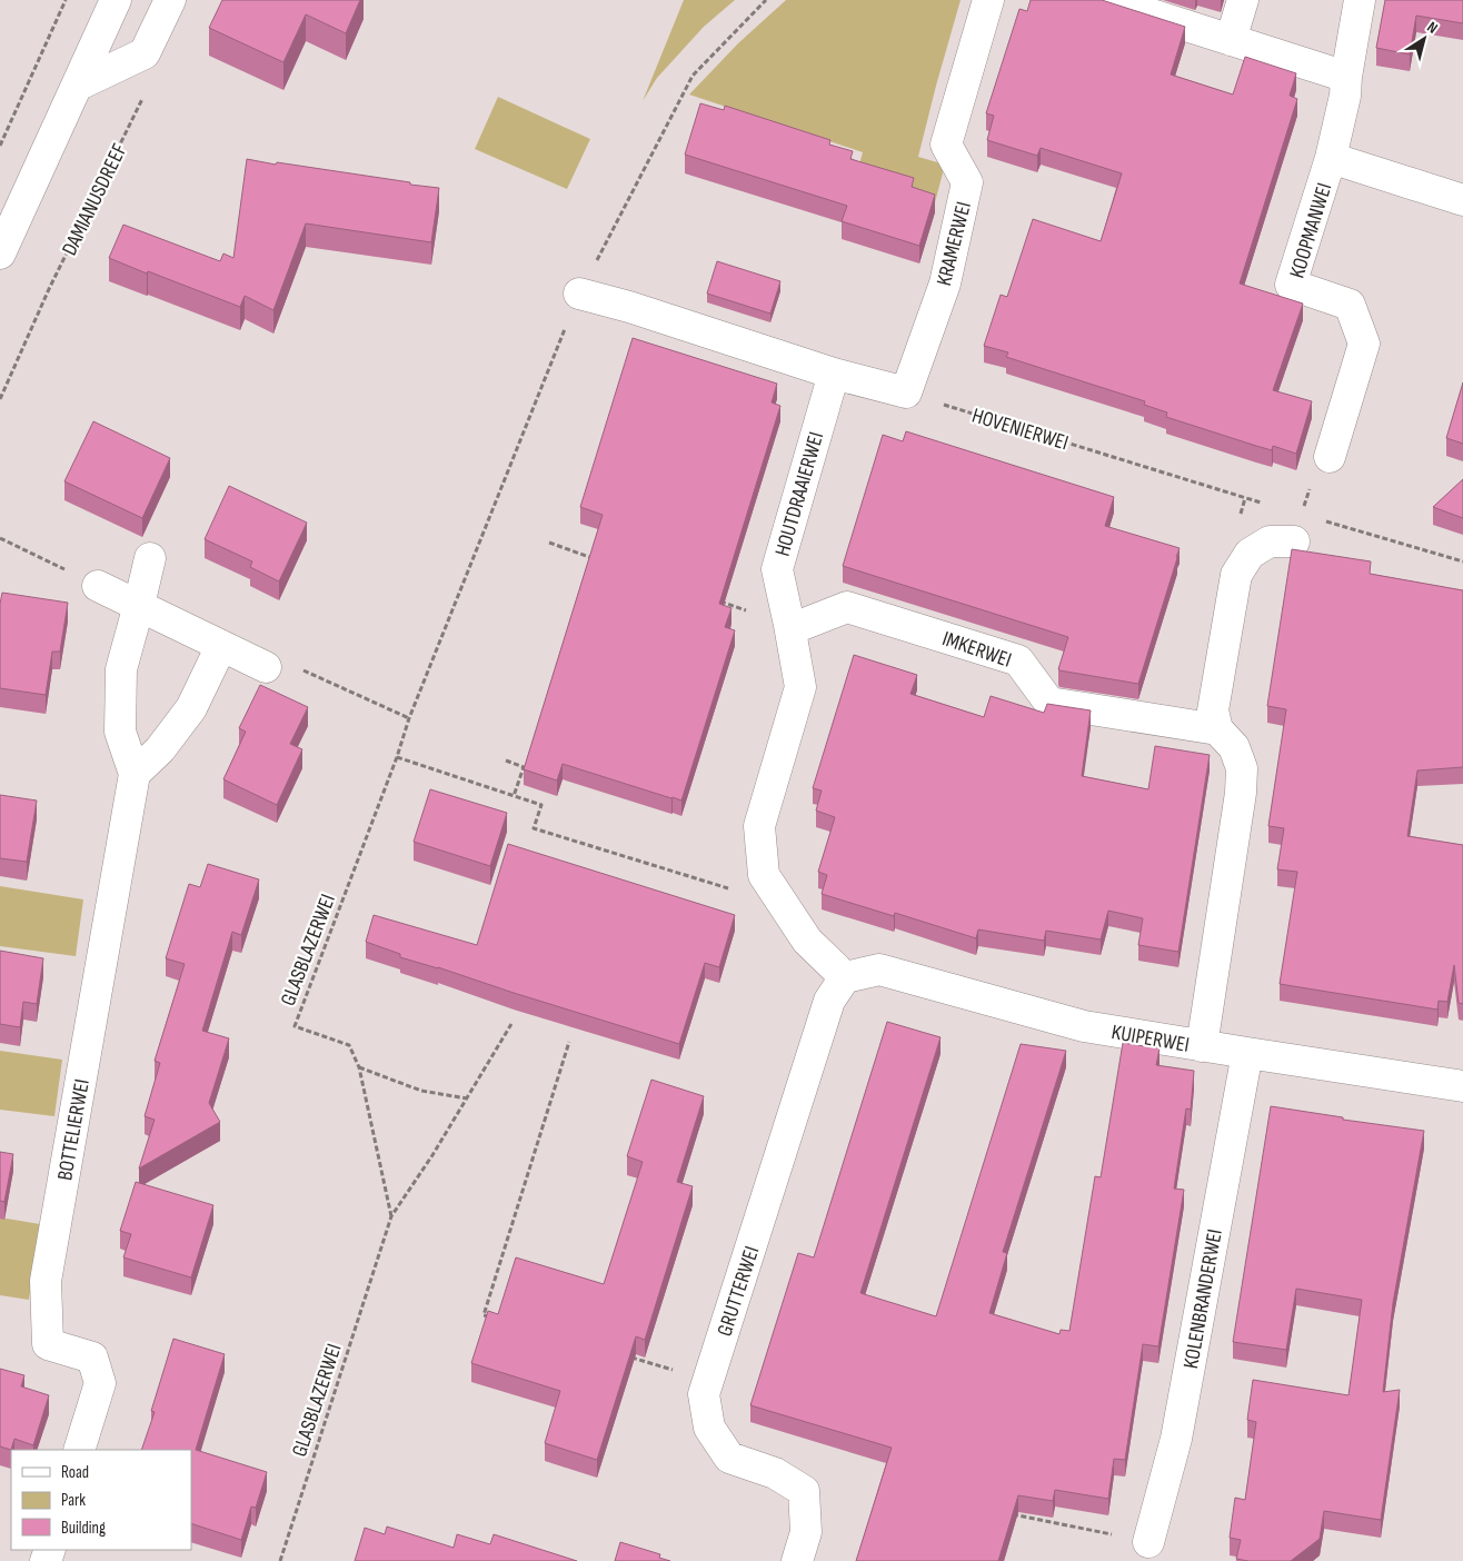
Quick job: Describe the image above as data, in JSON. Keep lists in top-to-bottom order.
{
  "streets": {
    "street": [
      "KOOPMANWEI",
      "KRAMERWEI",
      "HOUTDRAAIERWEI",
      "IMKERWEI",
      "KUIPERWEI",
      "BOTTELIERWEI",
      "GRUTTERWEI",
      "KOLENBRANDERWEI"
    ],
    "path": ["DAMIANUSDREEF", "HOVENIERWEI", "GLASBLAZERWEI"]
  },
  "crossings": [
    ["KRAMERWEI", "HOVENIERWEI"],
    ["HOUTDRAAIERWEI", "IMKERWEI"],
    ["HOUTDRAAIERWEI", "KUIPERWEI"],
    ["HOUTDRAAIERWEI", "GRUTTERWEI"],
    ["KUIPERWEI", "GRUTTERWEI"],
    ["KUIPERWEI", "KOLENBRANDERWEI"]
  ],
  "legend": ["Road", "Park", "Building"],
  "north": "top right"
}
